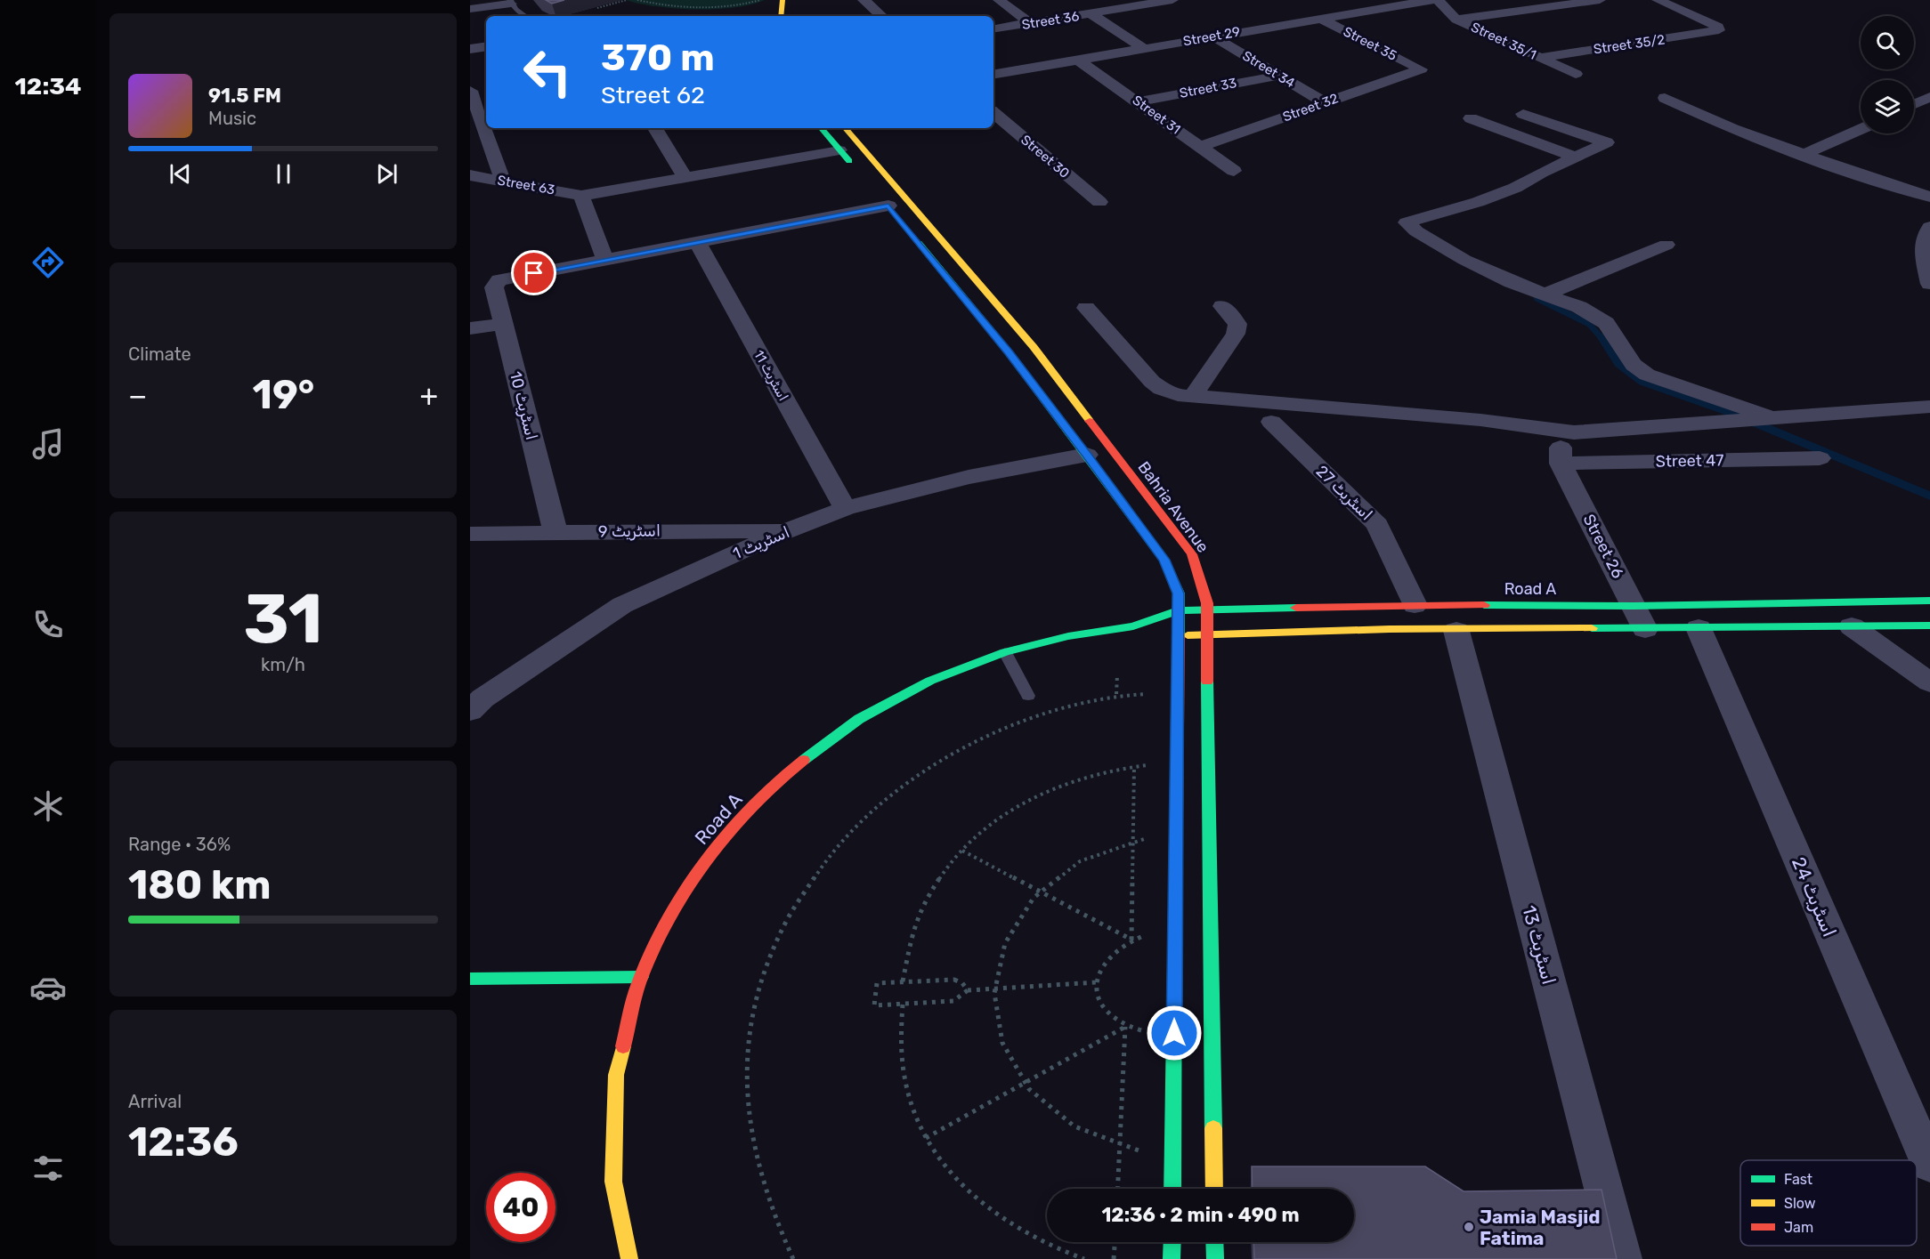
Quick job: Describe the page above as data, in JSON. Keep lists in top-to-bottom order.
{
  "streets": {
    "street": [
      "Street 36",
      "Street 29",
      "Street 35/1",
      "Street 35",
      "Street 35/2",
      "Street 34",
      "Street 33",
      "Street 32",
      "Street 31",
      "Street 30",
      "Street 63",
      "اسٹریٹ 11",
      "اسٹریٹ 10",
      "Street 47",
      "اسٹریٹ 27",
      "Bahria Avenue",
      "اسٹریٹ 9",
      "اسٹریٹ 1",
      "Street 26",
      "Road A",
      "اسٹریٹ 24",
      "اسٹریٹ 13"
    ]
  },
  "crossings": [
    ["Street 29", "Street 35"],
    ["Street 29", "Street 34"],
    ["Street 29", "Street 31"],
    ["Street 35/1", "Street 35/2"],
    ["Street 35", "Street 32"],
    ["Street 34", "Street 33"],
    ["Street 34", "Street 32"],
    ["Street 33", "Street 31"],
    ["Street 32", "Street 31"],
    ["اسٹریٹ 11", "اسٹریٹ 1"],
    ["اسٹریٹ 10", "اسٹریٹ 9"],
    ["Street 47", "Street 26"],
    ["اسٹریٹ 27", "Road A"],
    ["Bahria Avenue", "Road A"],
    ["اسٹریٹ 9", "اسٹریٹ 1"],
    ["Street 26", "Road A"],
    ["Road A", "اسٹریٹ 24"],
    ["Road A", "اسٹریٹ 13"]
  ],
  "places": ["Jamia Masjid Fatima"],
  "legend": ["Fast", "Slow", "Jam"],
  "page": {
    "tabs": "12:34",
    "turn": ["370 m", "Street 62"],
    "song": ["91.5 FM", "Music"],
    "tile": [
      "Climate",
      ["31", "km/h"],
      ["Range · 36%", "180 km"],
      ["Arrival", "12:36"]
    ],
    "heat": ["−", "19°", "+"],
    "limit": "40",
    "trip": "12:36 · 2 min · 490 m"
  }
}
